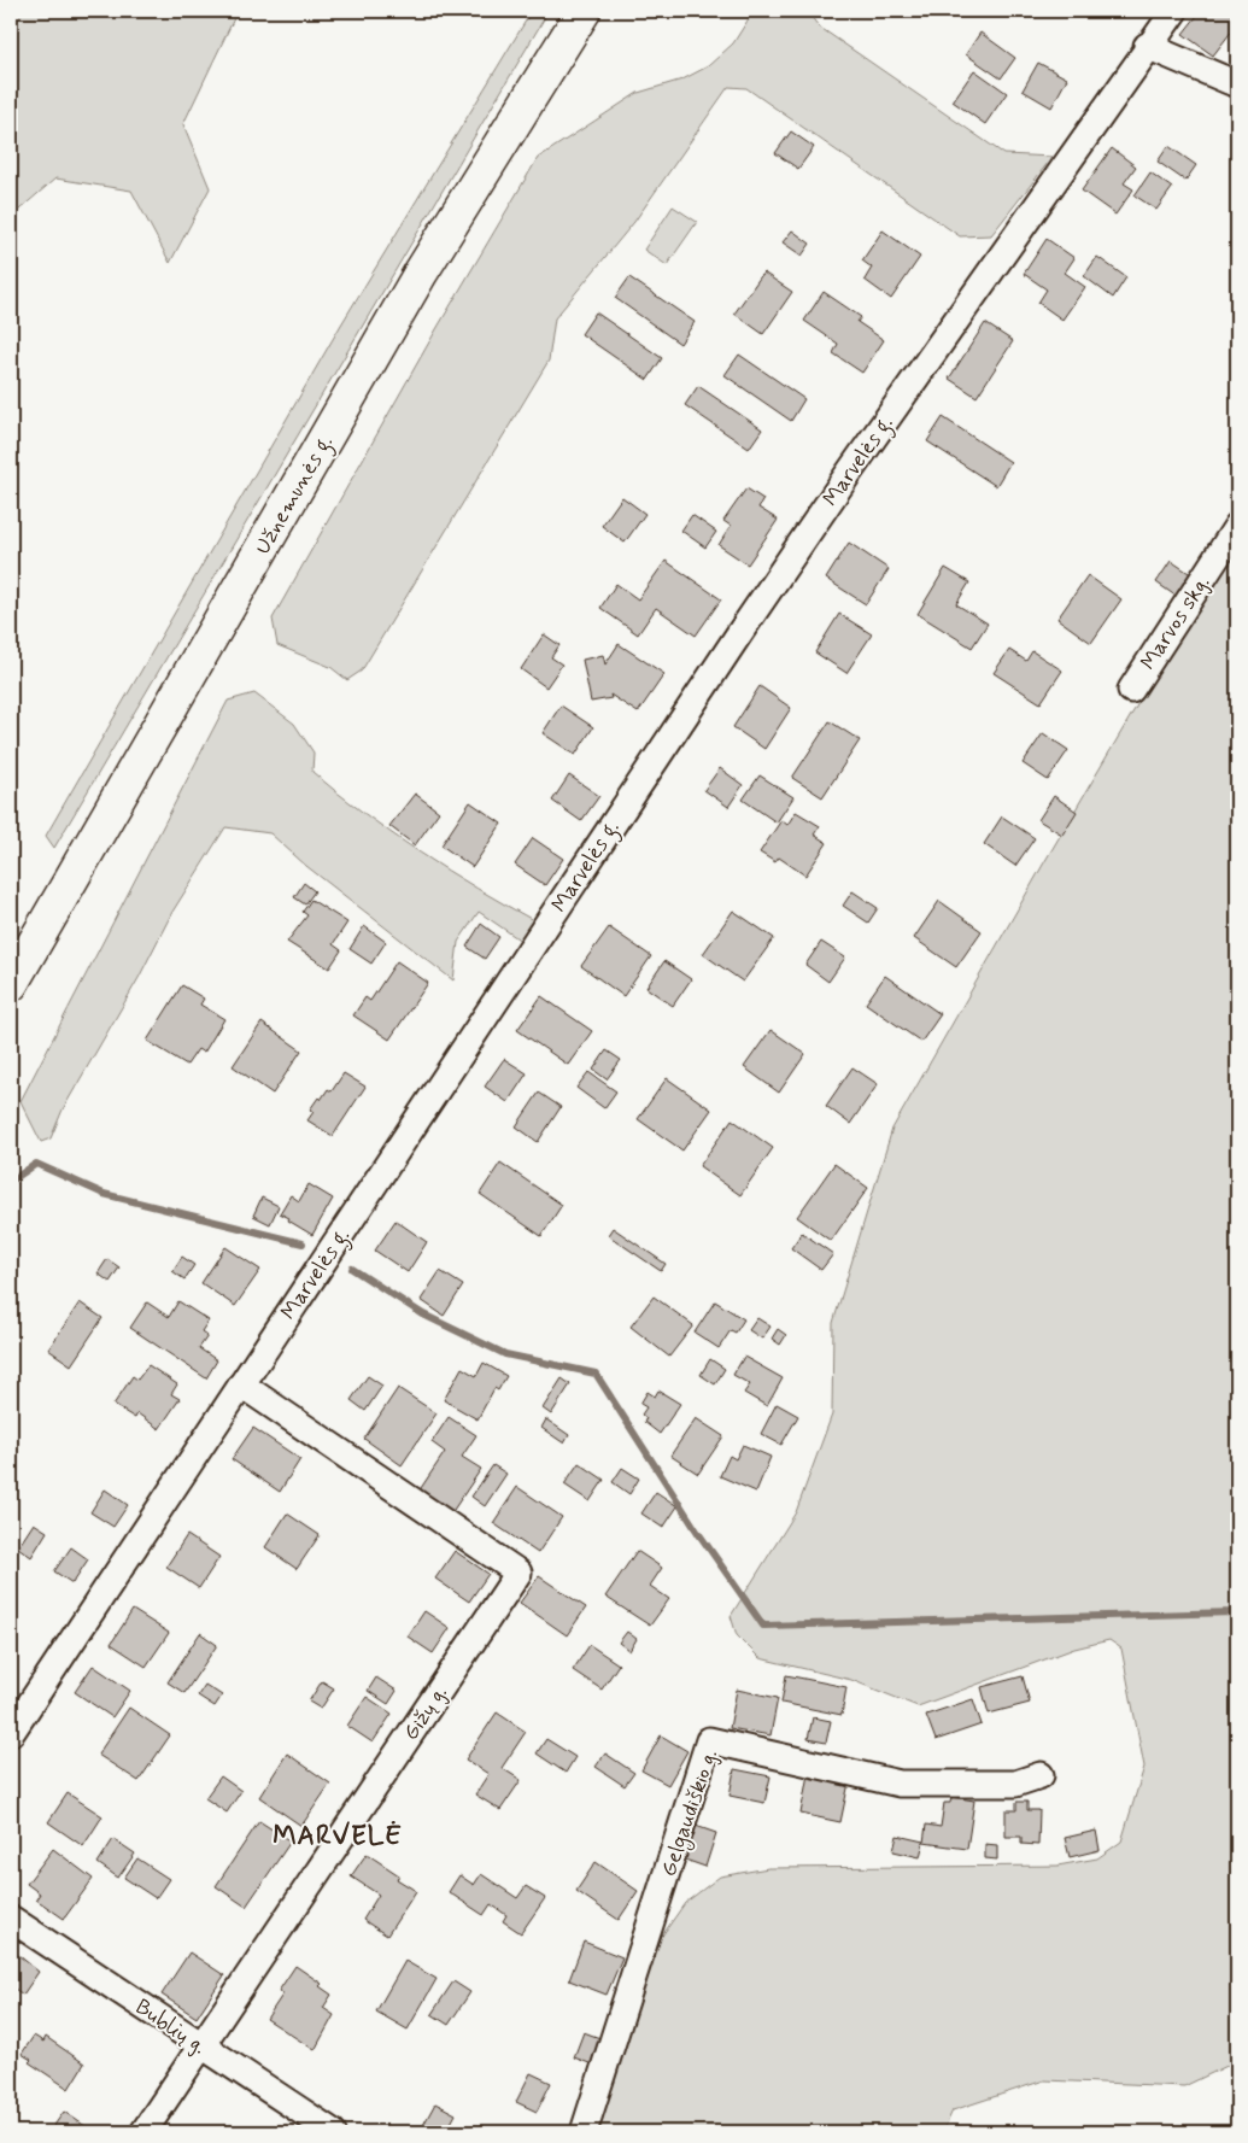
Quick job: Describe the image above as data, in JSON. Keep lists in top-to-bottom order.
{
  "streets": {
    "main road": ["Užnemunės g."],
    "street": [
      "Marvelės g.",
      "Marvos skg.",
      "Gižų g.",
      "Gelgaudiškio g.",
      "Bublių g."
    ]
  },
  "crossings": [
    ["Marvelės g.", "Gižų g."],
    ["Gižų g.", "Bublių g."]
  ],
  "districts": ["MARVELĖ"]
}
